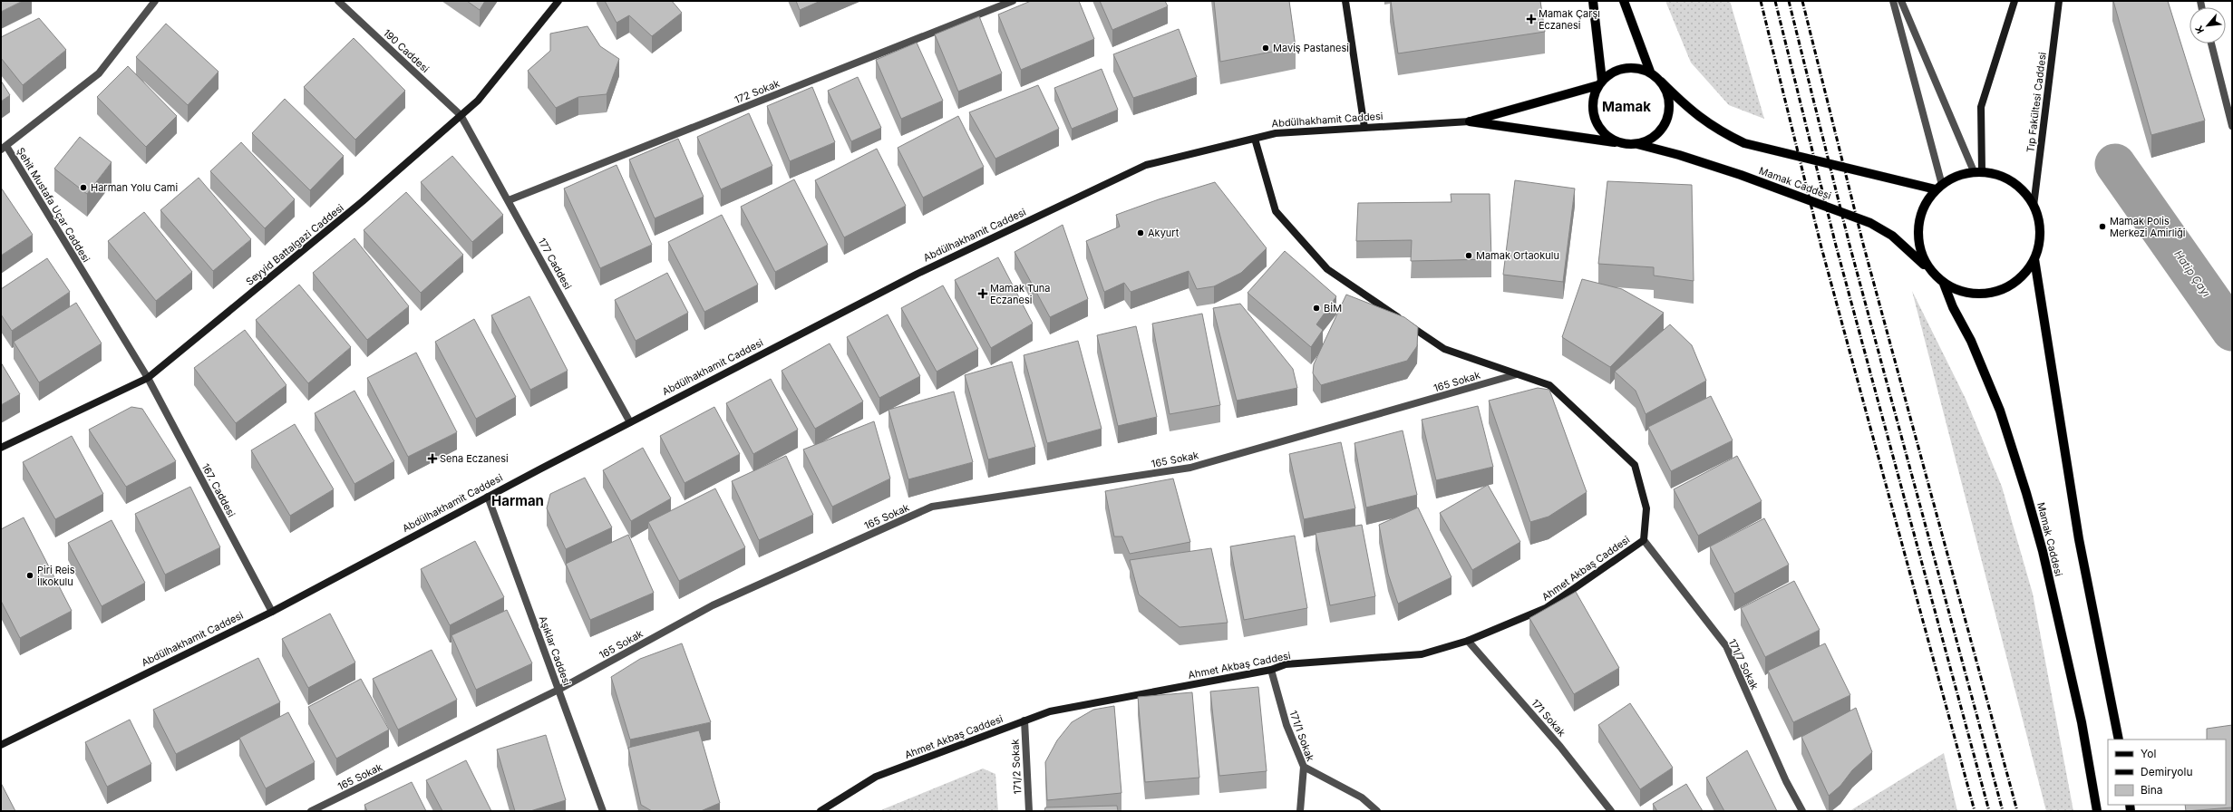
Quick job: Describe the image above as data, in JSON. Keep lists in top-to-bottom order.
{
  "streets": {
    "main road": ["Mamak Caddesi"],
    "street": [
      "190 Caddesi",
      "172 Sokak",
      "Tıp Fakültesi Caddesi",
      "Abdülhakhamit Caddesi",
      "Şehit Mustafa Uçar Caddesi",
      "Seyyid Battalgazi Caddesi",
      "177 Caddesi",
      "165 Sokak",
      "167. Caddesi",
      "Ahmet Akbaş Caddesi",
      "Aşıklar Caddesi",
      "171/7 Sokak",
      "171 Sokak",
      "171/1 Sokak",
      "171/2 Sokak"
    ]
  },
  "crossings": [
    ["190 Caddesi", "Seyyid Battalgazi Caddesi"],
    ["190 Caddesi", "177 Caddesi"],
    ["172 Sokak", "177 Caddesi"],
    ["Tıp Fakültesi Caddesi", "Mamak Caddesi"],
    ["Abdülhakhamit Caddesi", "177 Caddesi"],
    ["Abdülhakhamit Caddesi", "167. Caddesi"],
    ["Abdülhakhamit Caddesi", "Ahmet Akbaş Caddesi"],
    ["Abdülhakhamit Caddesi", "Aşıklar Caddesi"],
    ["Şehit Mustafa Uçar Caddesi", "Seyyid Battalgazi Caddesi"],
    ["Şehit Mustafa Uçar Caddesi", "167. Caddesi"],
    ["Seyyid Battalgazi Caddesi", "177 Caddesi"],
    ["Seyyid Battalgazi Caddesi", "167. Caddesi"],
    ["165 Sokak", "Ahmet Akbaş Caddesi"],
    ["165 Sokak", "Aşıklar Caddesi"],
    ["Ahmet Akbaş Caddesi", "171/7 Sokak"],
    ["Ahmet Akbaş Caddesi", "171 Sokak"],
    ["Ahmet Akbaş Caddesi", "171/1 Sokak"],
    ["Ahmet Akbaş Caddesi", "171/2 Sokak"]
  ],
  "districts": ["Mamak", "Harman"],
  "water": ["Hatip Çayı"],
  "places": {
    "health": ["Mamak Çarşı Eczanesi", "Mamak Tuna Eczanesi", "Sena Eczanesi"],
    "other": [
      "Maviş Pastanesi",
      "Harman Yolu Cami",
      "Mamak Polis Merkezi Amirliği",
      "Akyurt",
      "Mamak Ortaokulu",
      "BİM",
      "Piri Reis İlkokulu"
    ]
  },
  "legend": ["Yol", "Demiryolu", "Bina"],
  "north": "bottom left"
}
